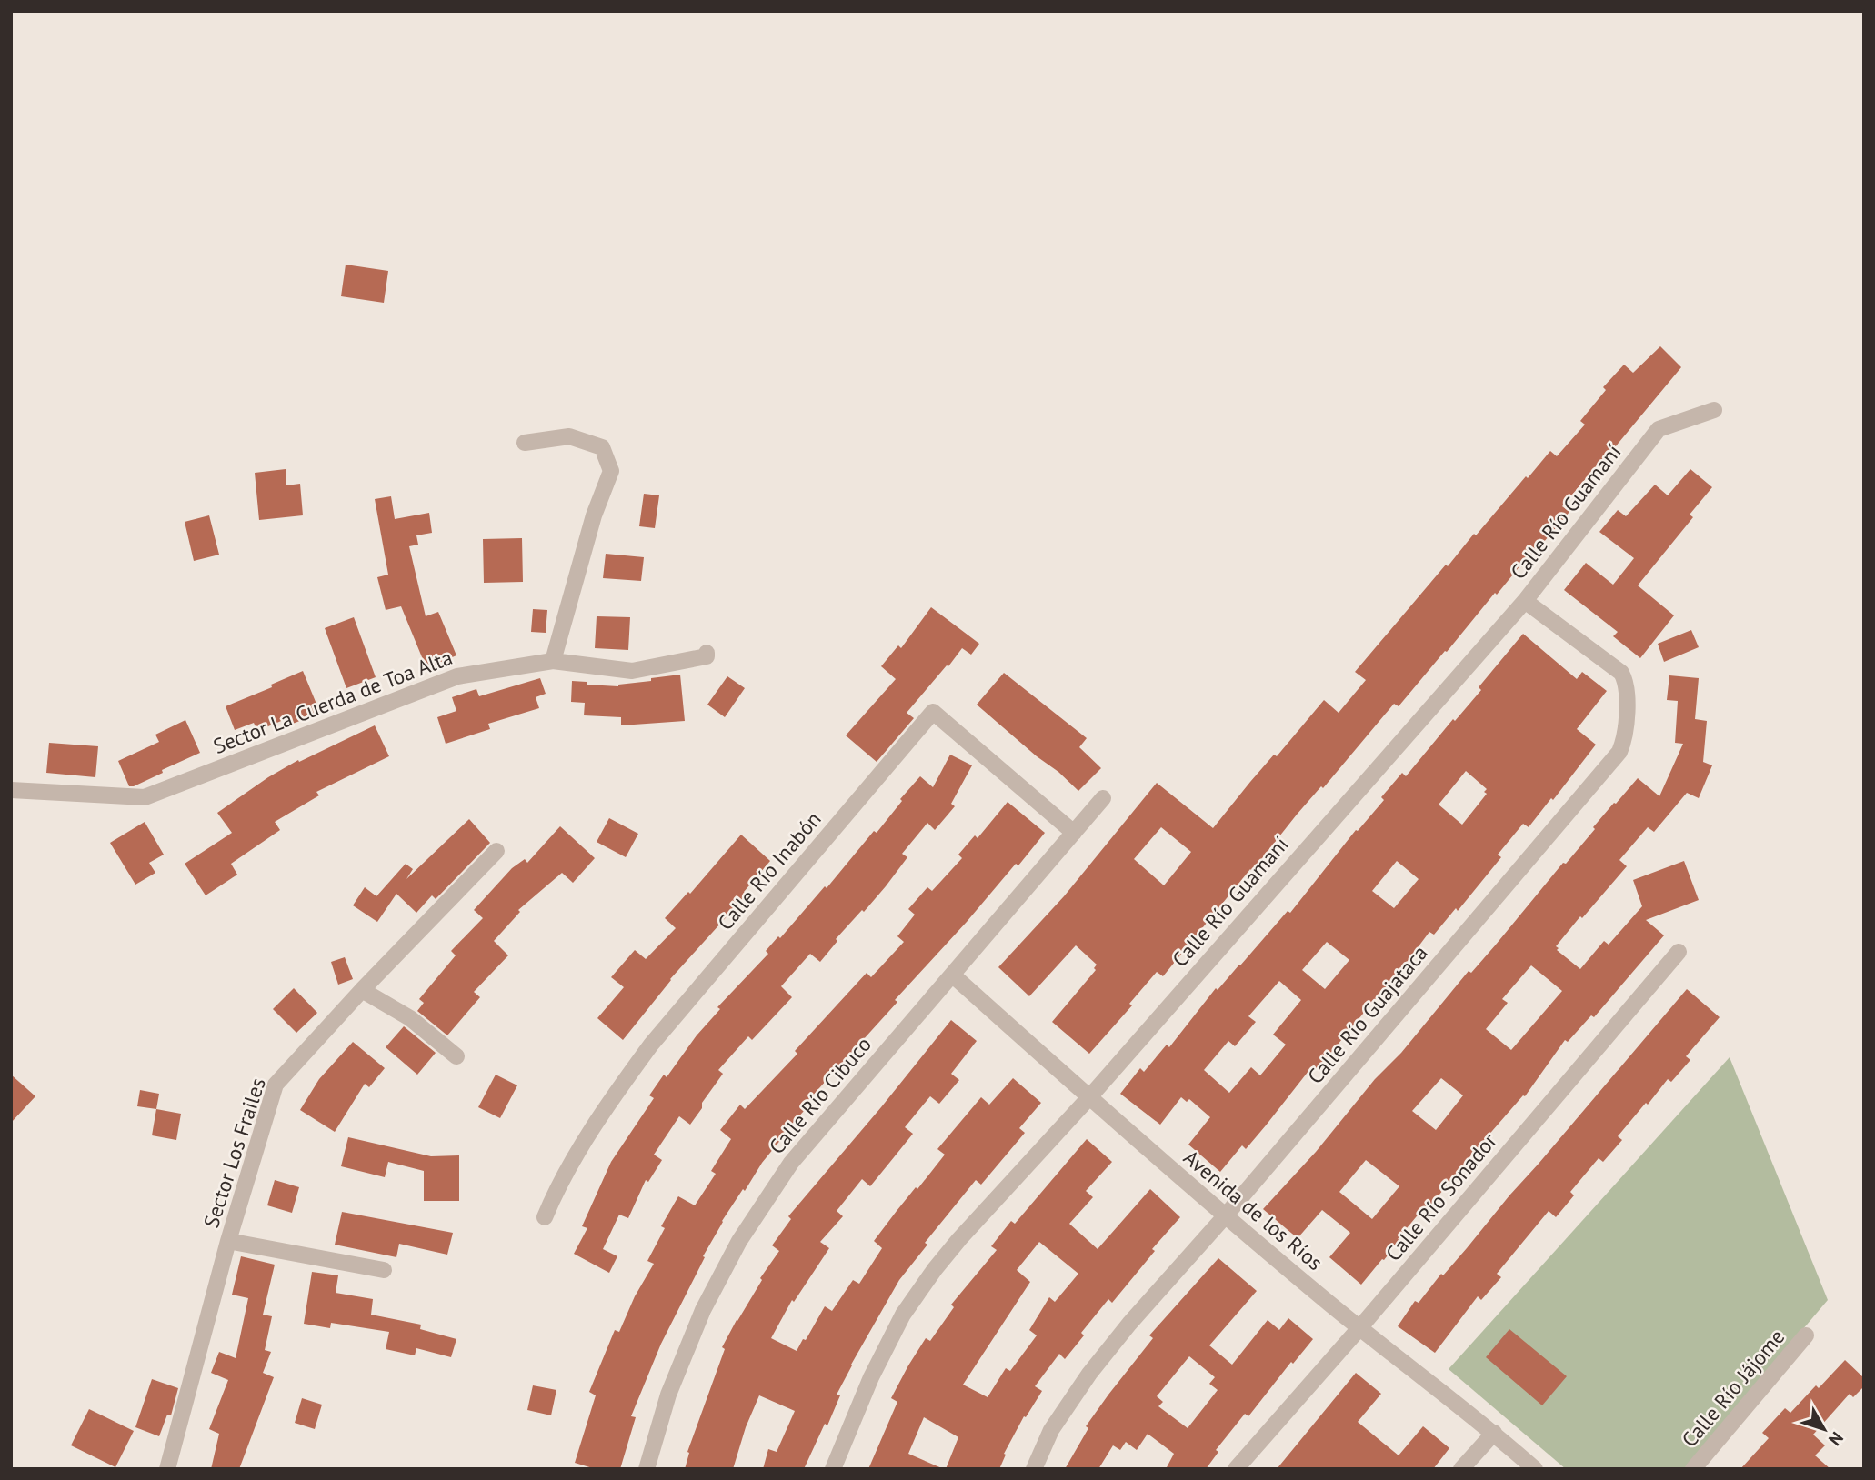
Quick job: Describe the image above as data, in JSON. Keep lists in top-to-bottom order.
{
  "streets": {
    "street": [
      "Calle Río Guamaní",
      "Sector La Cuerda de Toa Alta",
      "Calle Río Inabón",
      "Calle Río Guajataca",
      "Calle Río Cibuco",
      "Sector Los Frailes",
      "Calle Río Sonador",
      "Avenida de los Ríos",
      "Calle Río Jájome"
    ]
  },
  "crossings": [
    ["Calle Río Guamaní", "Calle Río Guajataca"],
    ["Calle Río Guamaní", "Avenida de los Ríos"],
    ["Calle Río Inabón", "Calle Río Cibuco"],
    ["Calle Río Guajataca", "Avenida de los Ríos"],
    ["Calle Río Cibuco", "Avenida de los Ríos"],
    ["Calle Río Sonador", "Avenida de los Ríos"]
  ],
  "north": "bottom right"
}
